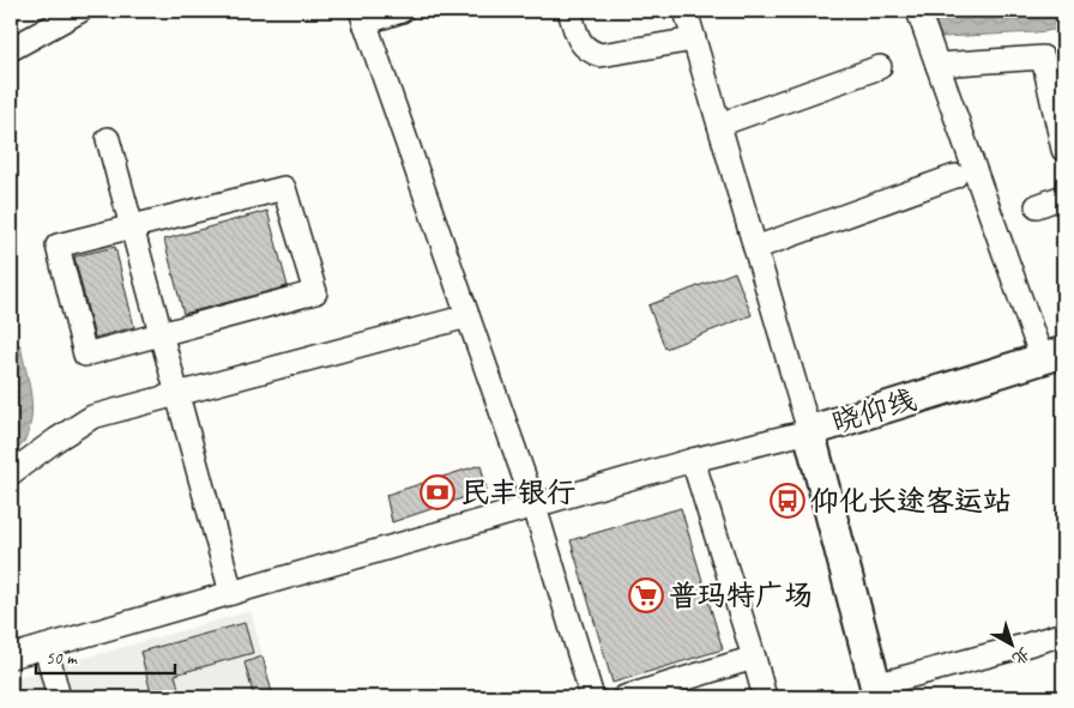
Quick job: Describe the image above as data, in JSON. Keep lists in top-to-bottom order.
{
  "streets": {
    "main road": ["晓仰线"]
  },
  "places": {
    "bank": ["民丰银行"],
    "bus stop": ["仰化长途客运站"],
    "supermarket": ["普玛特广场"]
  },
  "scale_bar": "50 m",
  "north": "bottom right"
}
